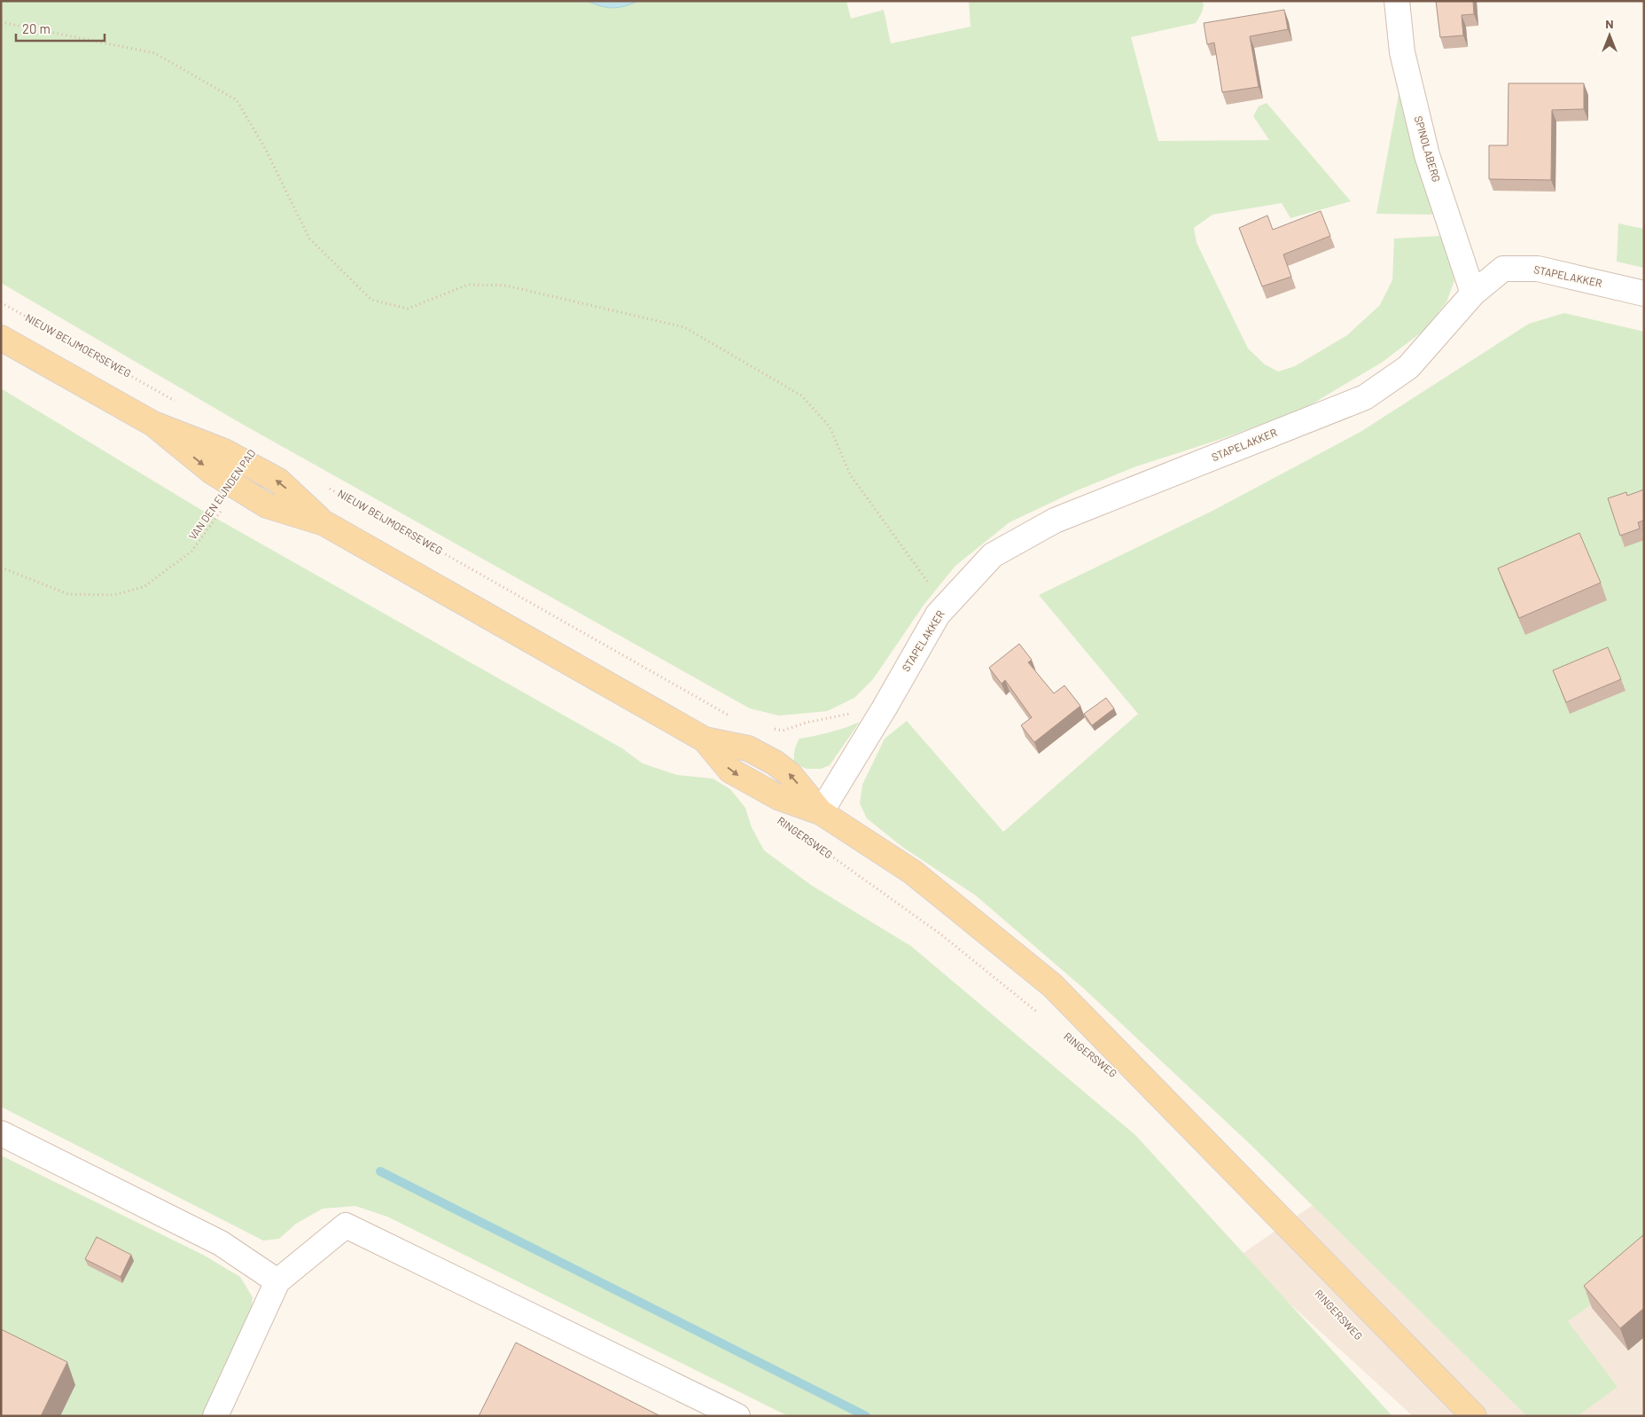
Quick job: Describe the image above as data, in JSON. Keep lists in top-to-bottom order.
{
  "streets": {
    "main road": ["RINGERSWEG"],
    "street": ["SPINOLABERG", "STAPELAKKER"],
    "path": ["NIEUW BEIJMOERSEWEG", "VAN DEN EIJNDEN PAD"]
  },
  "crossings": [
    ["SPINOLABERG", "STAPELAKKER"],
    ["STAPELAKKER", "RINGERSWEG"]
  ],
  "scale_bar": "20 m",
  "north": "top"
}
